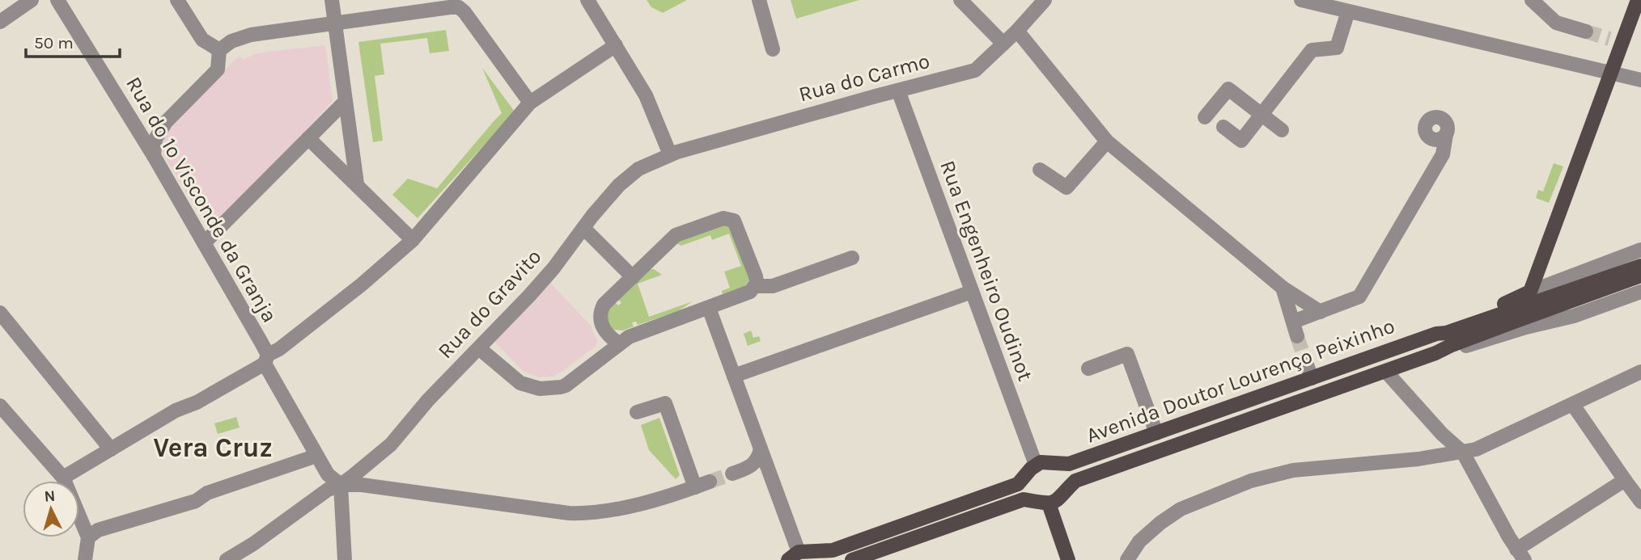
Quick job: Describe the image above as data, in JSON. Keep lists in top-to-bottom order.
{
  "streets": {
    "main road": ["Avenida Doutor Lourenço Peixinho"],
    "street": [
      "Rua do Carmo",
      "Rua do 1º Visconde da Granja",
      "Rua Engenheiro Oudinot",
      "Rua do Gravito"
    ]
  },
  "crossings": [
    ["Rua do Carmo", "Rua Engenheiro Oudinot"],
    ["Rua do Carmo", "Rua do Gravito"],
    ["Rua do 1º Visconde da Granja", "Rua do Gravito"],
    ["Rua Engenheiro Oudinot", "Avenida Doutor Lourenço Peixinho"]
  ],
  "districts": ["Vera Cruz"],
  "scale_bar": "50 m",
  "north": "top"
}
